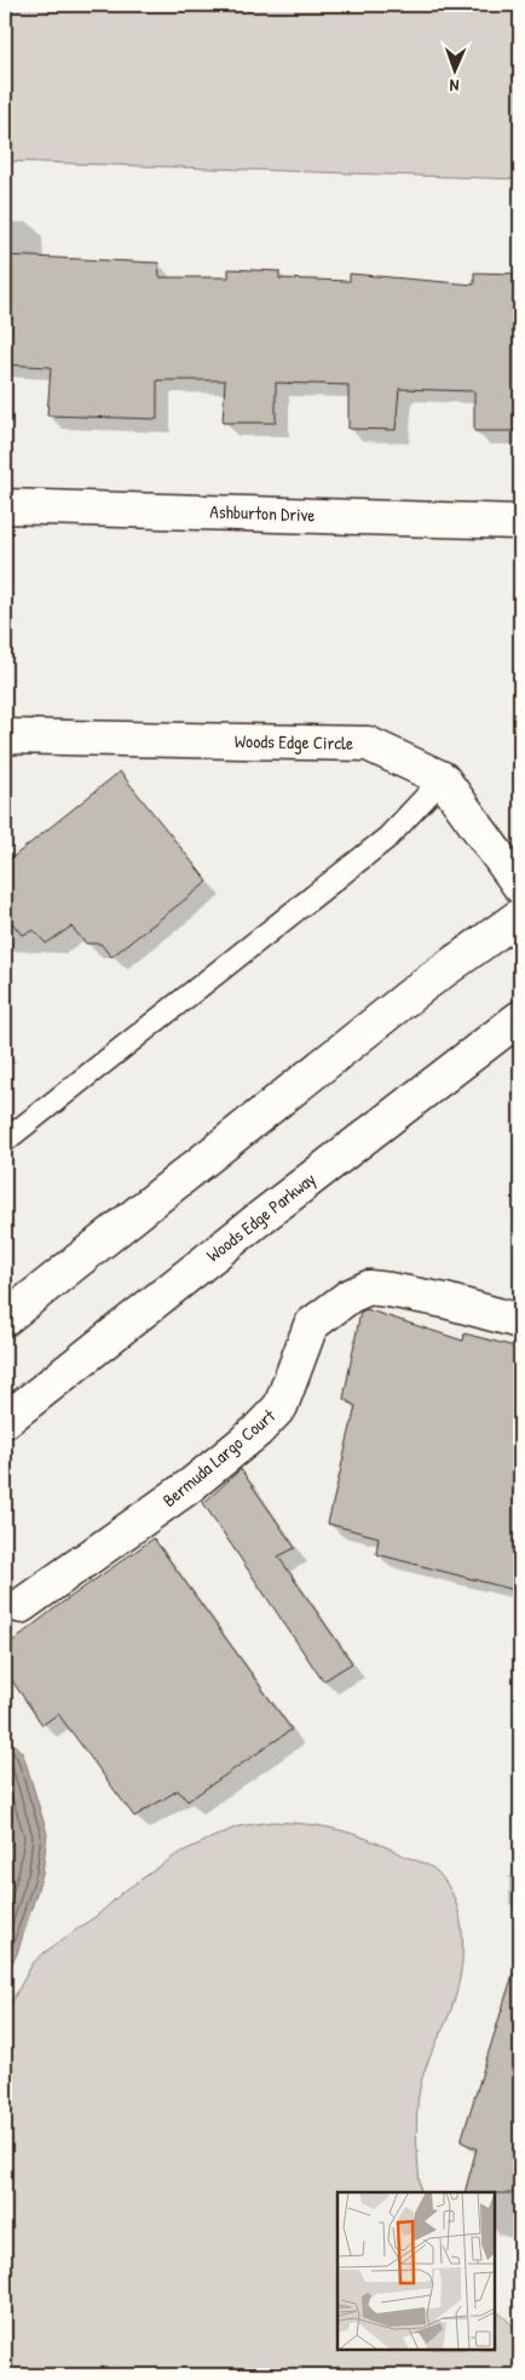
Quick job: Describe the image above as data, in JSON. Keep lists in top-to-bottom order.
{
  "streets": {
    "street": [
      "Ashburton Drive",
      "Woods Edge Circle",
      "Woods Edge Parkway",
      "Bermuda Largo Court"
    ]
  },
  "north": "bottom"
}
